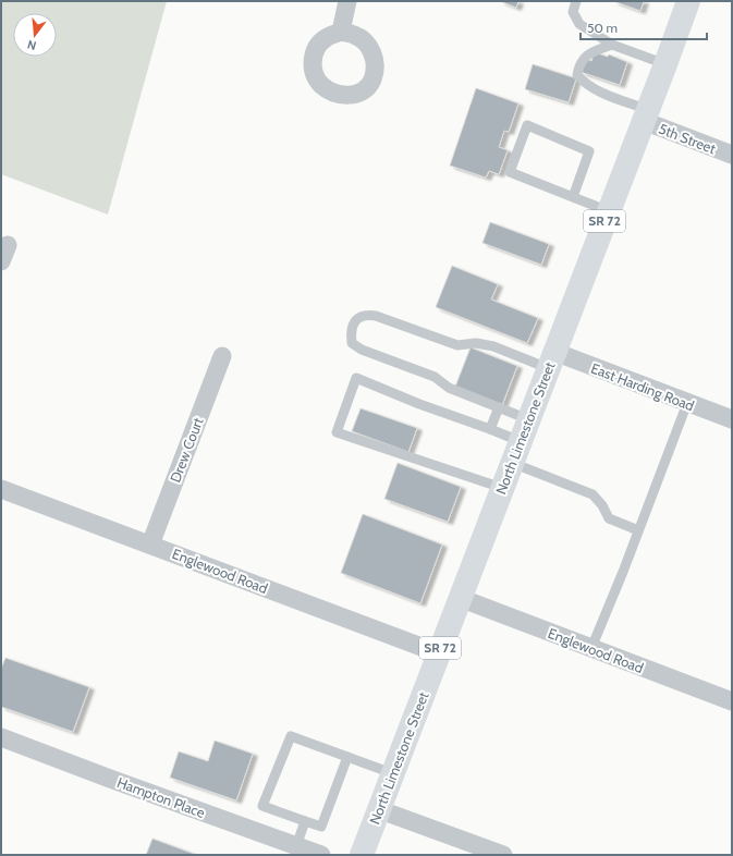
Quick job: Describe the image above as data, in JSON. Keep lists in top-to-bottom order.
{
  "streets": {
    "main road": ["SR 72", "North Limestone Street"],
    "street": [
      "5th Street",
      "East Harding Road",
      "Drew Court",
      "Englewood Road",
      "Hampton Place"
    ]
  },
  "crossings": [
    ["5th Street", "North Limestone Street"],
    ["East Harding Road", "North Limestone Street"],
    ["North Limestone Street", "Englewood Road"],
    ["Drew Court", "Englewood Road"]
  ],
  "scale_bar": "50 m",
  "north": "bottom"
}
